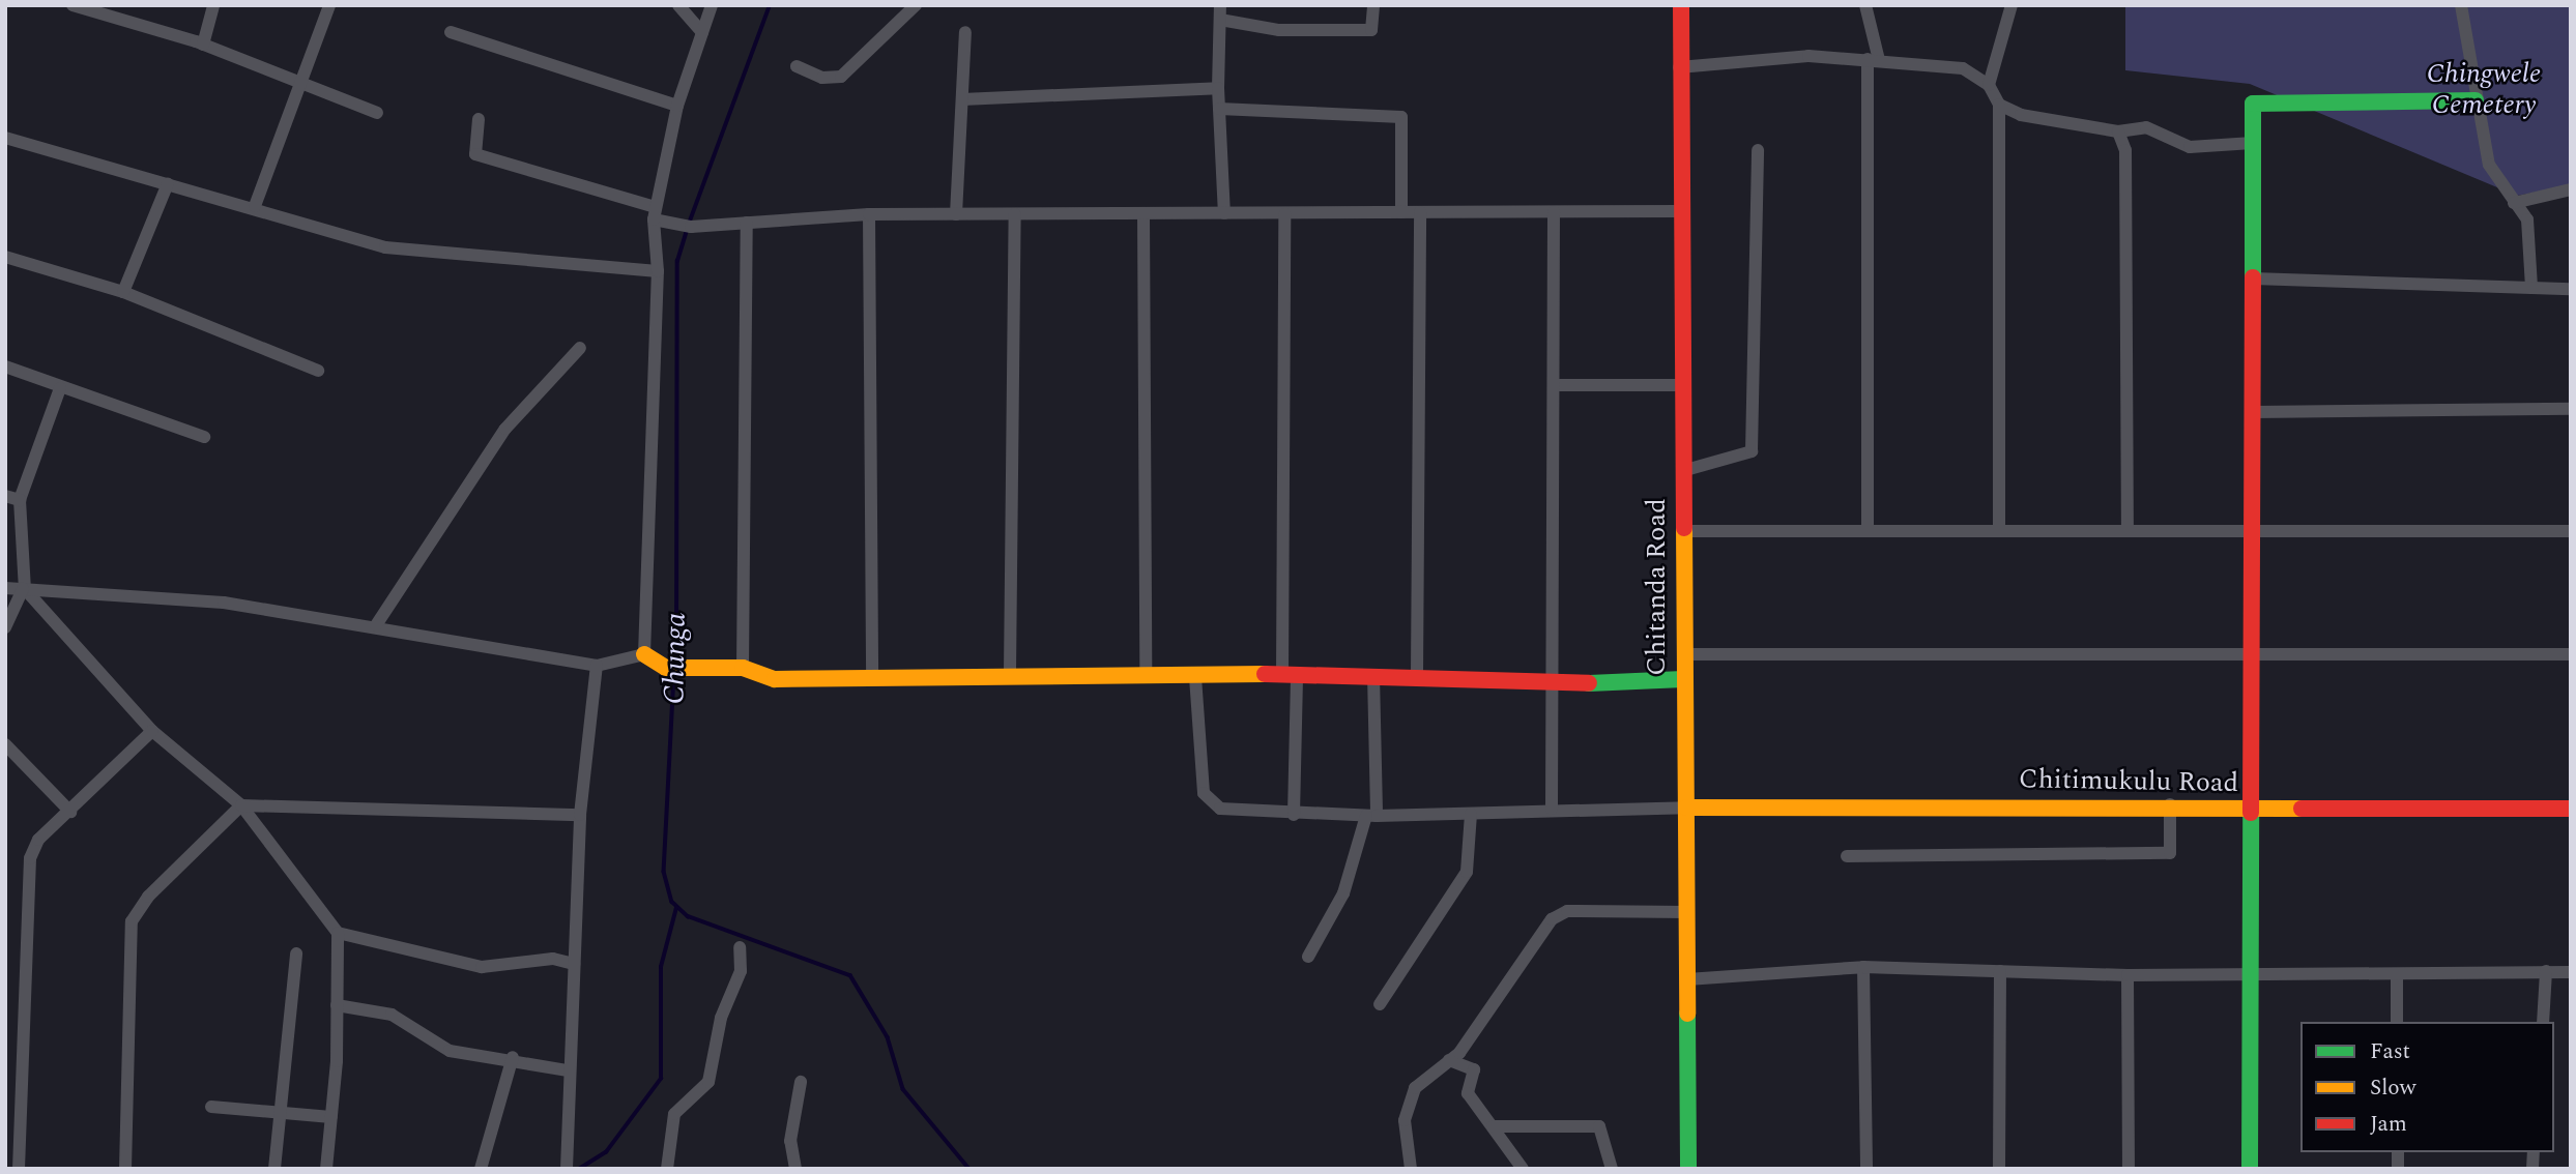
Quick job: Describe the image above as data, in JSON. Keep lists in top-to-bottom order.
{
  "streets": {
    "street": ["Chitanda Road", "Chitimukulu Road"]
  },
  "crossings": [
    ["Chitanda Road", "Chitimukulu Road"]
  ],
  "water": ["Chunga"],
  "parks": ["Chingwele Cemetery"],
  "legend": ["Fast", "Slow", "Jam"]
}
